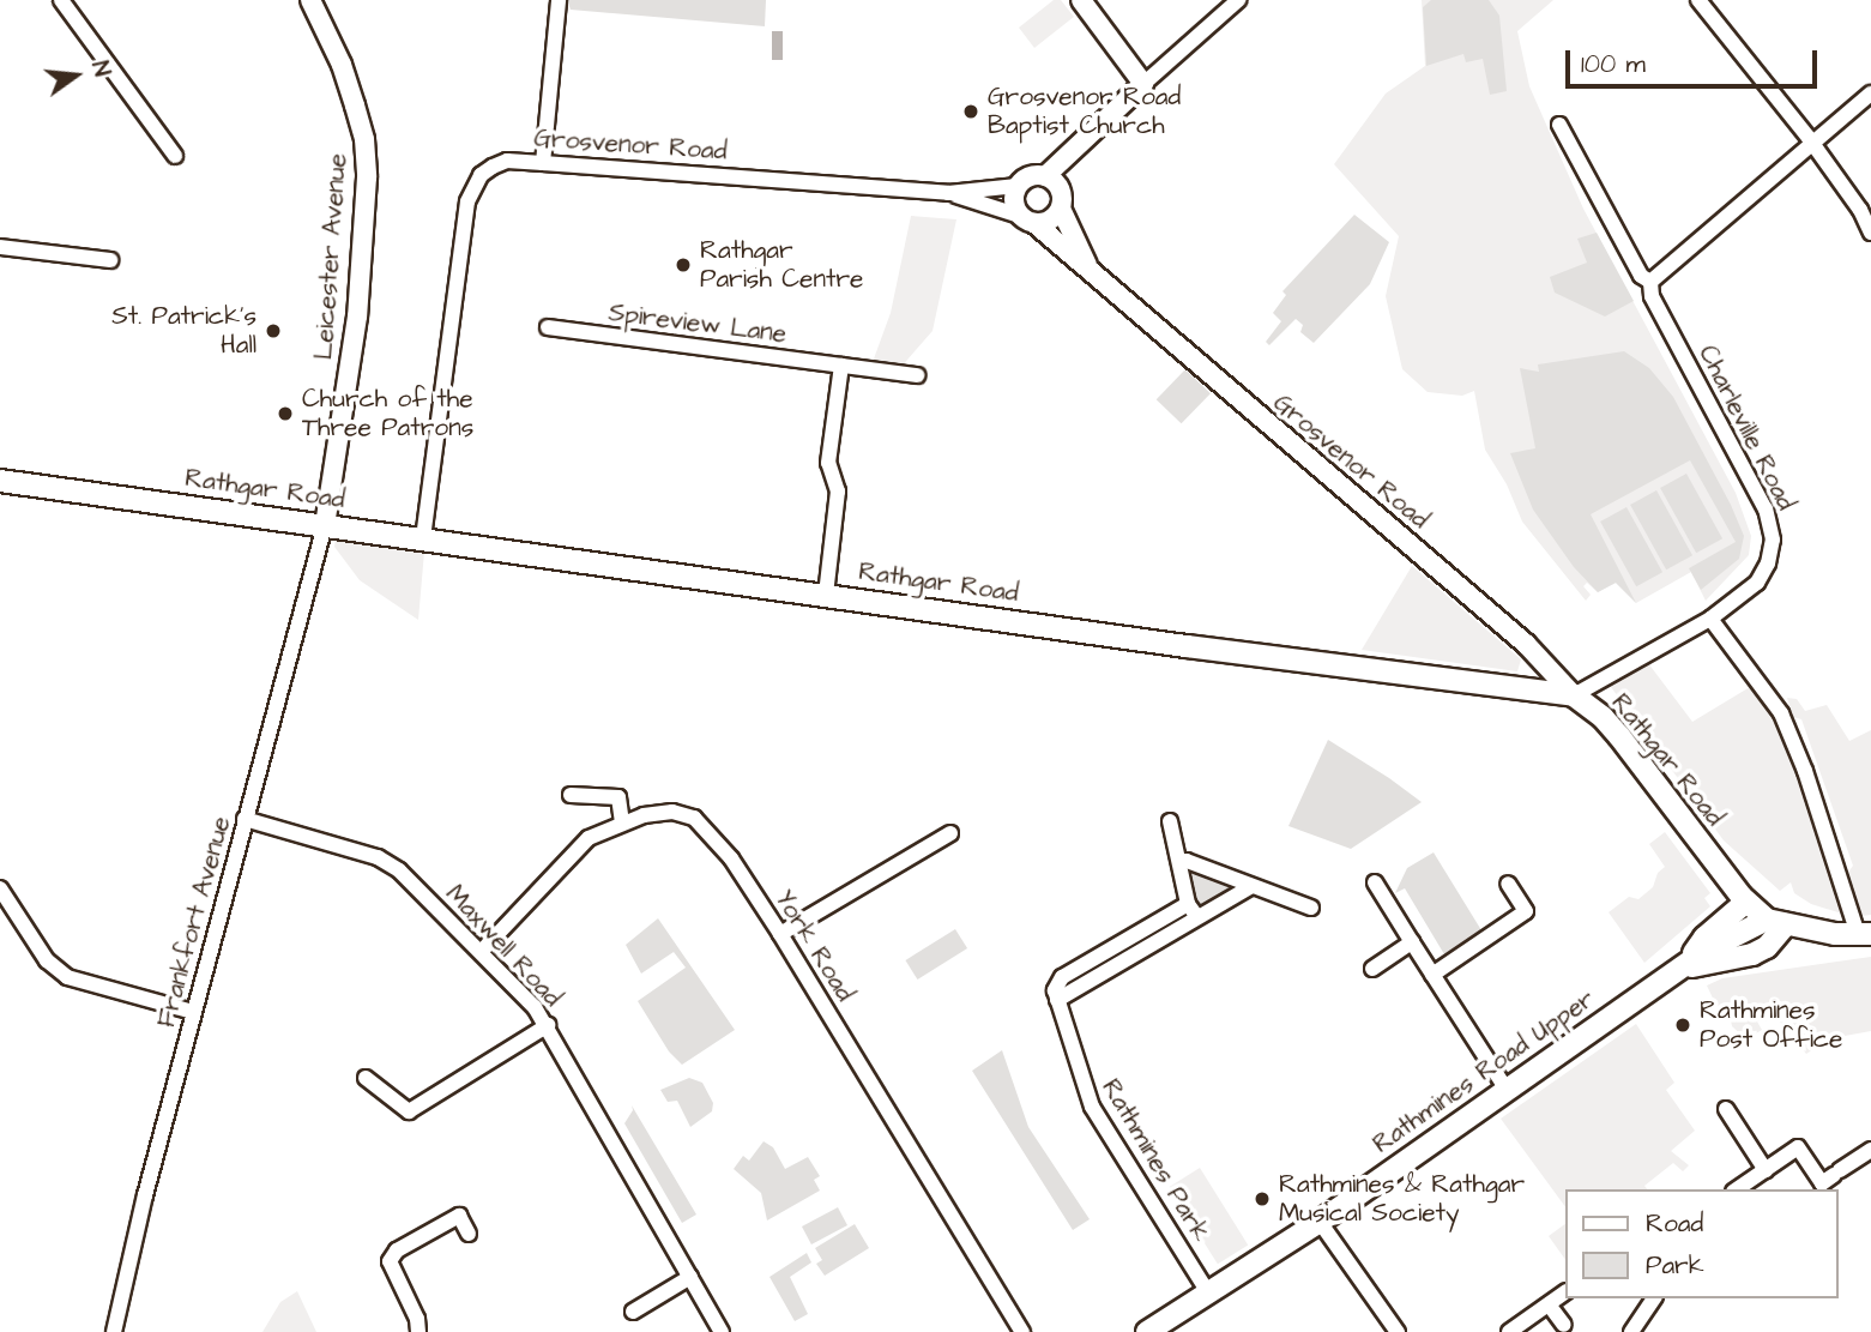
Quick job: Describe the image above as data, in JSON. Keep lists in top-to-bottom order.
{
  "streets": {
    "main road": ["Rathgar Road", "Rathmines Road Upper"],
    "street": [
      "Grosvenor Road",
      "Leicester Avenue",
      "Spireview Lane",
      "Charleville Road",
      "Frankfort Avenue",
      "Maxwell Road",
      "York Road",
      "Rathmines Park"
    ]
  },
  "crossings": [
    ["Grosvenor Road", "Charleville Road"],
    ["Grosvenor Road", "Rathgar Road"],
    ["Leicester Avenue", "Rathgar Road"],
    ["Leicester Avenue", "Frankfort Avenue"],
    ["Charleville Road", "Rathgar Road"],
    ["Rathgar Road", "Frankfort Avenue"],
    ["Rathgar Road", "Rathmines Road Upper"],
    ["Frankfort Avenue", "Maxwell Road"],
    ["Maxwell Road", "York Road"],
    ["Rathmines Road Upper", "Rathmines Park"]
  ],
  "places": [
    "Grosvenor Road Baptist Church",
    "Rathgar Parish Centre",
    "St. Patrick's Hall",
    "Church of the Three Patrons",
    "Rathmines Post Office",
    "Rathmines & Rathgar Musical Society"
  ],
  "legend": ["Road", "Park"],
  "scale_bar": "100 m",
  "north": "right"
}
